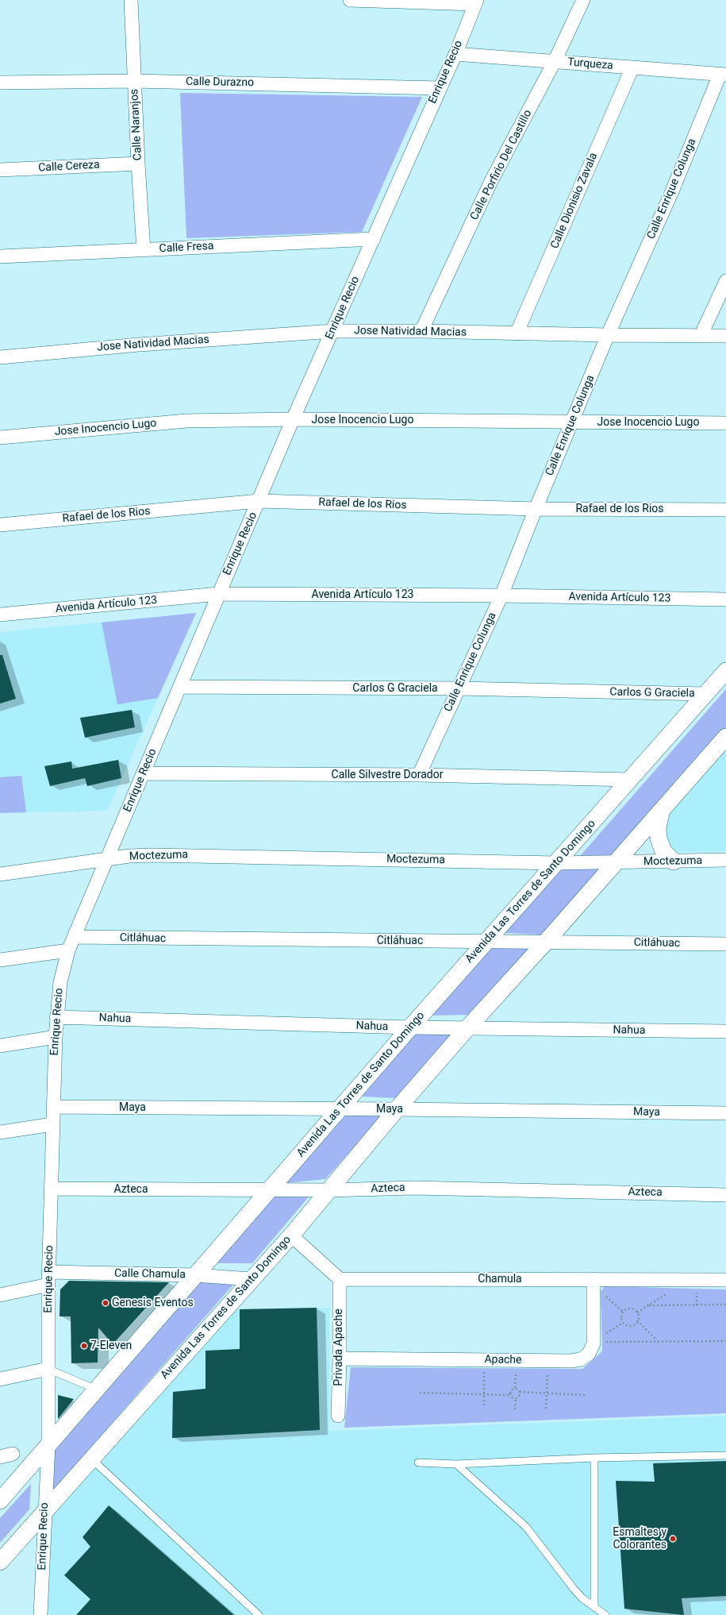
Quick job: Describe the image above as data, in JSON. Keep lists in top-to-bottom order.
{
  "streets": {
    "street": [
      "Turqueza",
      "Enrique Recio",
      "Calle Durazno",
      "Calle Naranjos",
      "Calle Porfirio Del Castillo",
      "Calle Cereza",
      "Calle Enrique Colunga",
      "Calle Dionisio Zavala",
      "Calle Fresa",
      "Jose Natividad Macias",
      "Jose Inocencio Lugo",
      "Rafael de los Rios",
      "Avenida Artículo 123",
      "Carlos G Graciela",
      "Calle Silvestre Dorador",
      "Moctezuma",
      "Avenida Las Torres de Santo Domingo",
      "Citláhuac",
      "Nahua",
      "Maya",
      "Azteca",
      "Calle Chamula",
      "Chamula",
      "Privada Apache",
      "Apache"
    ]
  },
  "crossings": [
    ["Turqueza", "Enrique Recio"],
    ["Turqueza", "Calle Porfirio Del Castillo"],
    ["Turqueza", "Calle Enrique Colunga"],
    ["Turqueza", "Calle Dionisio Zavala"],
    ["Enrique Recio", "Calle Durazno"],
    ["Enrique Recio", "Calle Fresa"],
    ["Enrique Recio", "Jose Natividad Macias"],
    ["Enrique Recio", "Jose Inocencio Lugo"],
    ["Enrique Recio", "Rafael de los Rios"],
    ["Enrique Recio", "Avenida Artículo 123"],
    ["Enrique Recio", "Carlos G Graciela"],
    ["Enrique Recio", "Calle Silvestre Dorador"],
    ["Enrique Recio", "Moctezuma"],
    ["Enrique Recio", "Avenida Las Torres de Santo Domingo"],
    ["Enrique Recio", "Citláhuac"],
    ["Enrique Recio", "Nahua"],
    ["Enrique Recio", "Maya"],
    ["Enrique Recio", "Azteca"],
    ["Enrique Recio", "Calle Chamula"],
    ["Calle Durazno", "Calle Naranjos"],
    ["Calle Naranjos", "Calle Cereza"],
    ["Calle Naranjos", "Calle Fresa"],
    ["Calle Porfirio Del Castillo", "Jose Natividad Macias"],
    ["Calle Enrique Colunga", "Jose Natividad Macias"],
    ["Calle Enrique Colunga", "Jose Inocencio Lugo"],
    ["Calle Enrique Colunga", "Rafael de los Rios"],
    ["Calle Enrique Colunga", "Avenida Artículo 123"],
    ["Calle Enrique Colunga", "Carlos G Graciela"],
    ["Calle Enrique Colunga", "Calle Silvestre Dorador"],
    ["Calle Dionisio Zavala", "Jose Natividad Macias"],
    ["Carlos G Graciela", "Avenida Las Torres de Santo Domingo"],
    ["Calle Silvestre Dorador", "Avenida Las Torres de Santo Domingo"],
    ["Moctezuma", "Avenida Las Torres de Santo Domingo"],
    ["Avenida Las Torres de Santo Domingo", "Citláhuac"],
    ["Avenida Las Torres de Santo Domingo", "Nahua"],
    ["Avenida Las Torres de Santo Domingo", "Maya"],
    ["Avenida Las Torres de Santo Domingo", "Azteca"],
    ["Avenida Las Torres de Santo Domingo", "Calle Chamula"],
    ["Chamula", "Privada Apache"],
    ["Chamula", "Apache"],
    ["Privada Apache", "Apache"]
  ],
  "places": ["Genesis Eventos", "7-Eleven", "Esmaltes y Colorantes"]
}
